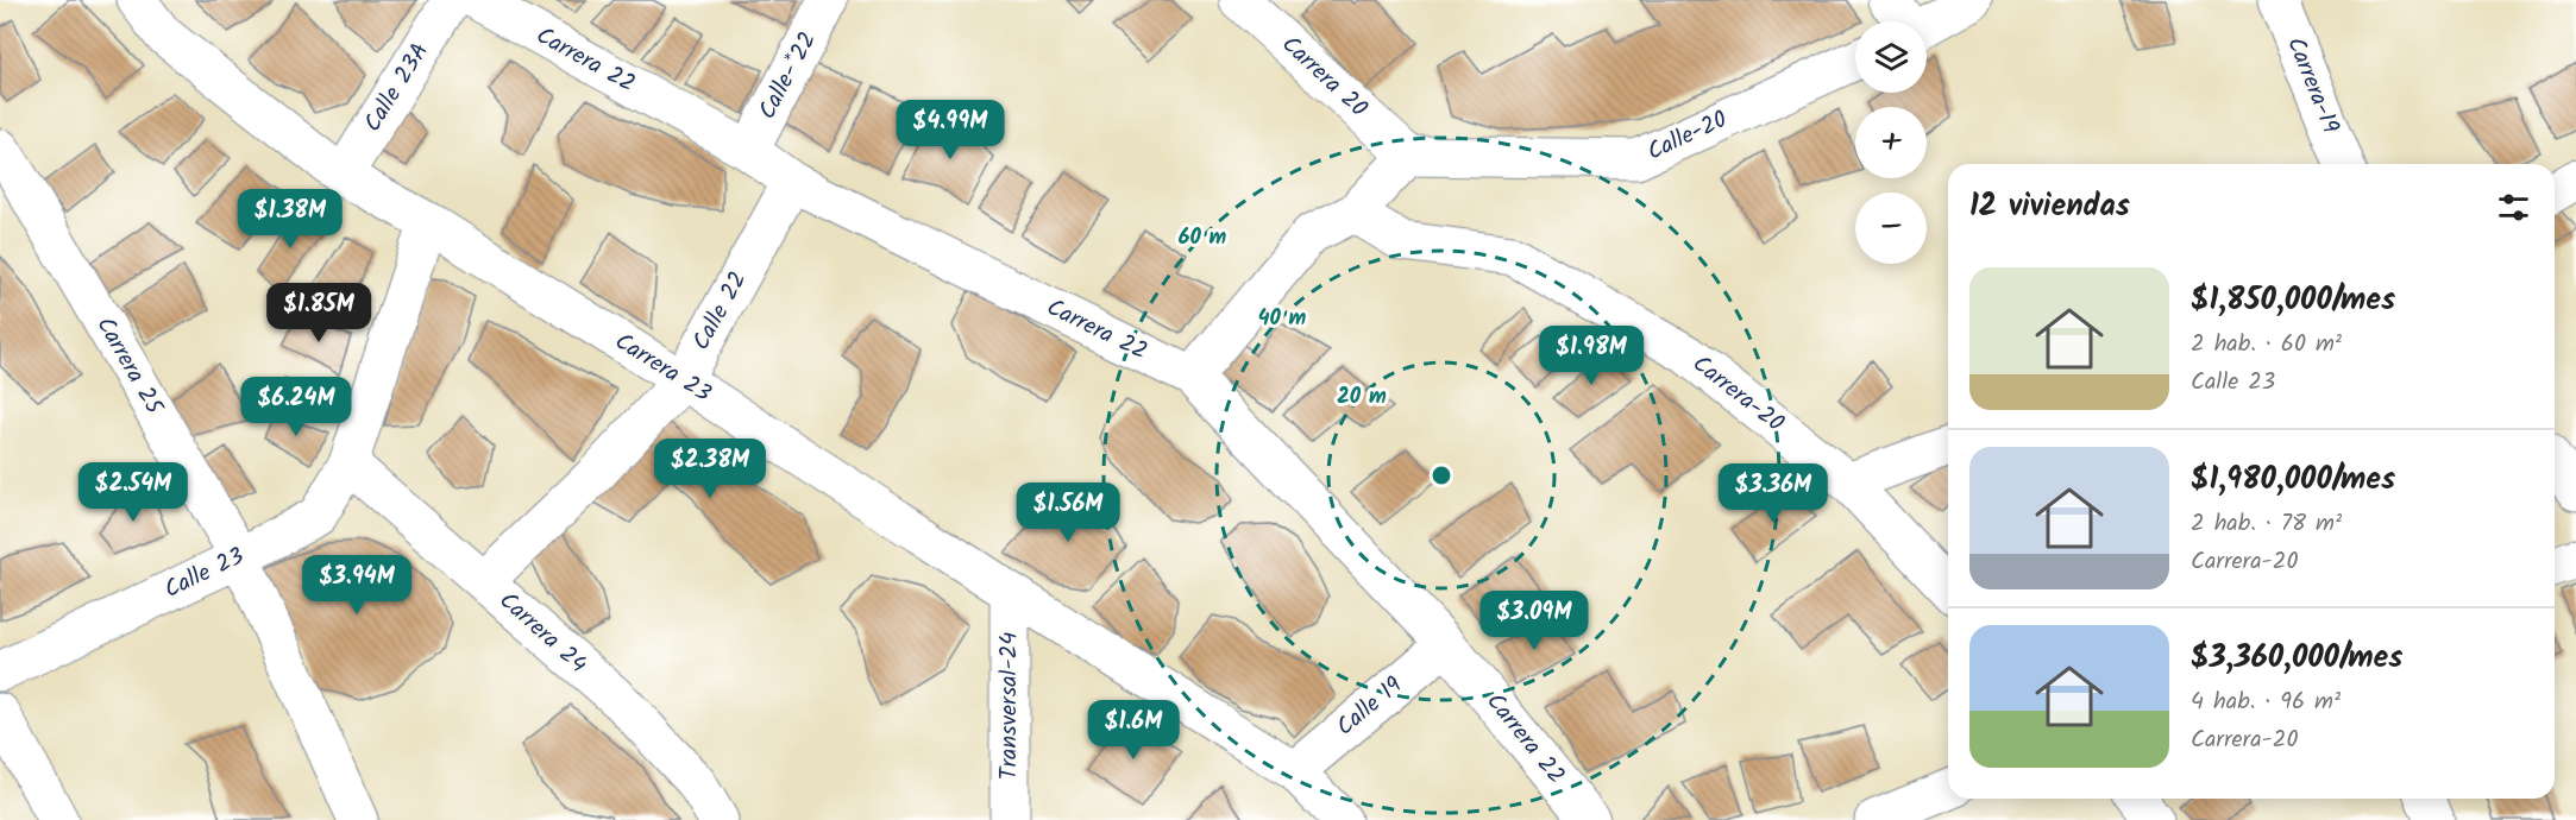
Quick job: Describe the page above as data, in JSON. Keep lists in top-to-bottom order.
{
  "streets": {
    "street": [
      "Carrera 22",
      "Calle-*22",
      "Carrera 20",
      "Carrera-19",
      "Calle 23A",
      "Calle-20",
      "Calle 22",
      "Carrera 25",
      "Carrera 23",
      "Carrera-20",
      "Calle 23",
      "Carrera 24",
      "Transversal-24",
      "Calle 19"
    ]
  },
  "crossings": [
    ["Carrera 22", "Calle-*22"],
    ["Carrera 22", "Calle 22"],
    ["Carrera 22", "Calle 19"],
    ["Carrera 20", "Calle-20"],
    ["Calle 23A", "Carrera 23"],
    ["Calle 22", "Carrera 23"],
    ["Calle 22", "Carrera 24"],
    ["Carrera 25", "Calle 23"],
    ["Carrera 23", "Calle 23"],
    ["Carrera 23", "Transversal-24"],
    ["Carrera 23", "Calle 19"],
    ["Calle 23", "Carrera 24"]
  ],
  "page": {
    "map_buttons": ["+", "−"],
    "price": [
      "$4.99M",
      "$1.38M",
      "$1.85M",
      "$1.98M",
      "$6.24M",
      "$2.38M",
      "$2.54M",
      "$3.36M",
      "$1.56M",
      "$3.94M",
      "$3.09M",
      "$1.6M"
    ],
    "heading": "12 viviendas",
    "list": [
      {
        "name": "$1,850,000/mes",
        "note": "2 hab. · 60 m² · Calle 23"
      },
      {
        "name": "$1,980,000/mes",
        "note": "2 hab. · 78 m² · Carrera-20"
      },
      {
        "name": "$3,360,000/mes",
        "note": "4 hab. · 96 m² · Carrera-20"
      }
    ]
  },
  "rings": ["60 m", "40 m", "20 m"]
}
